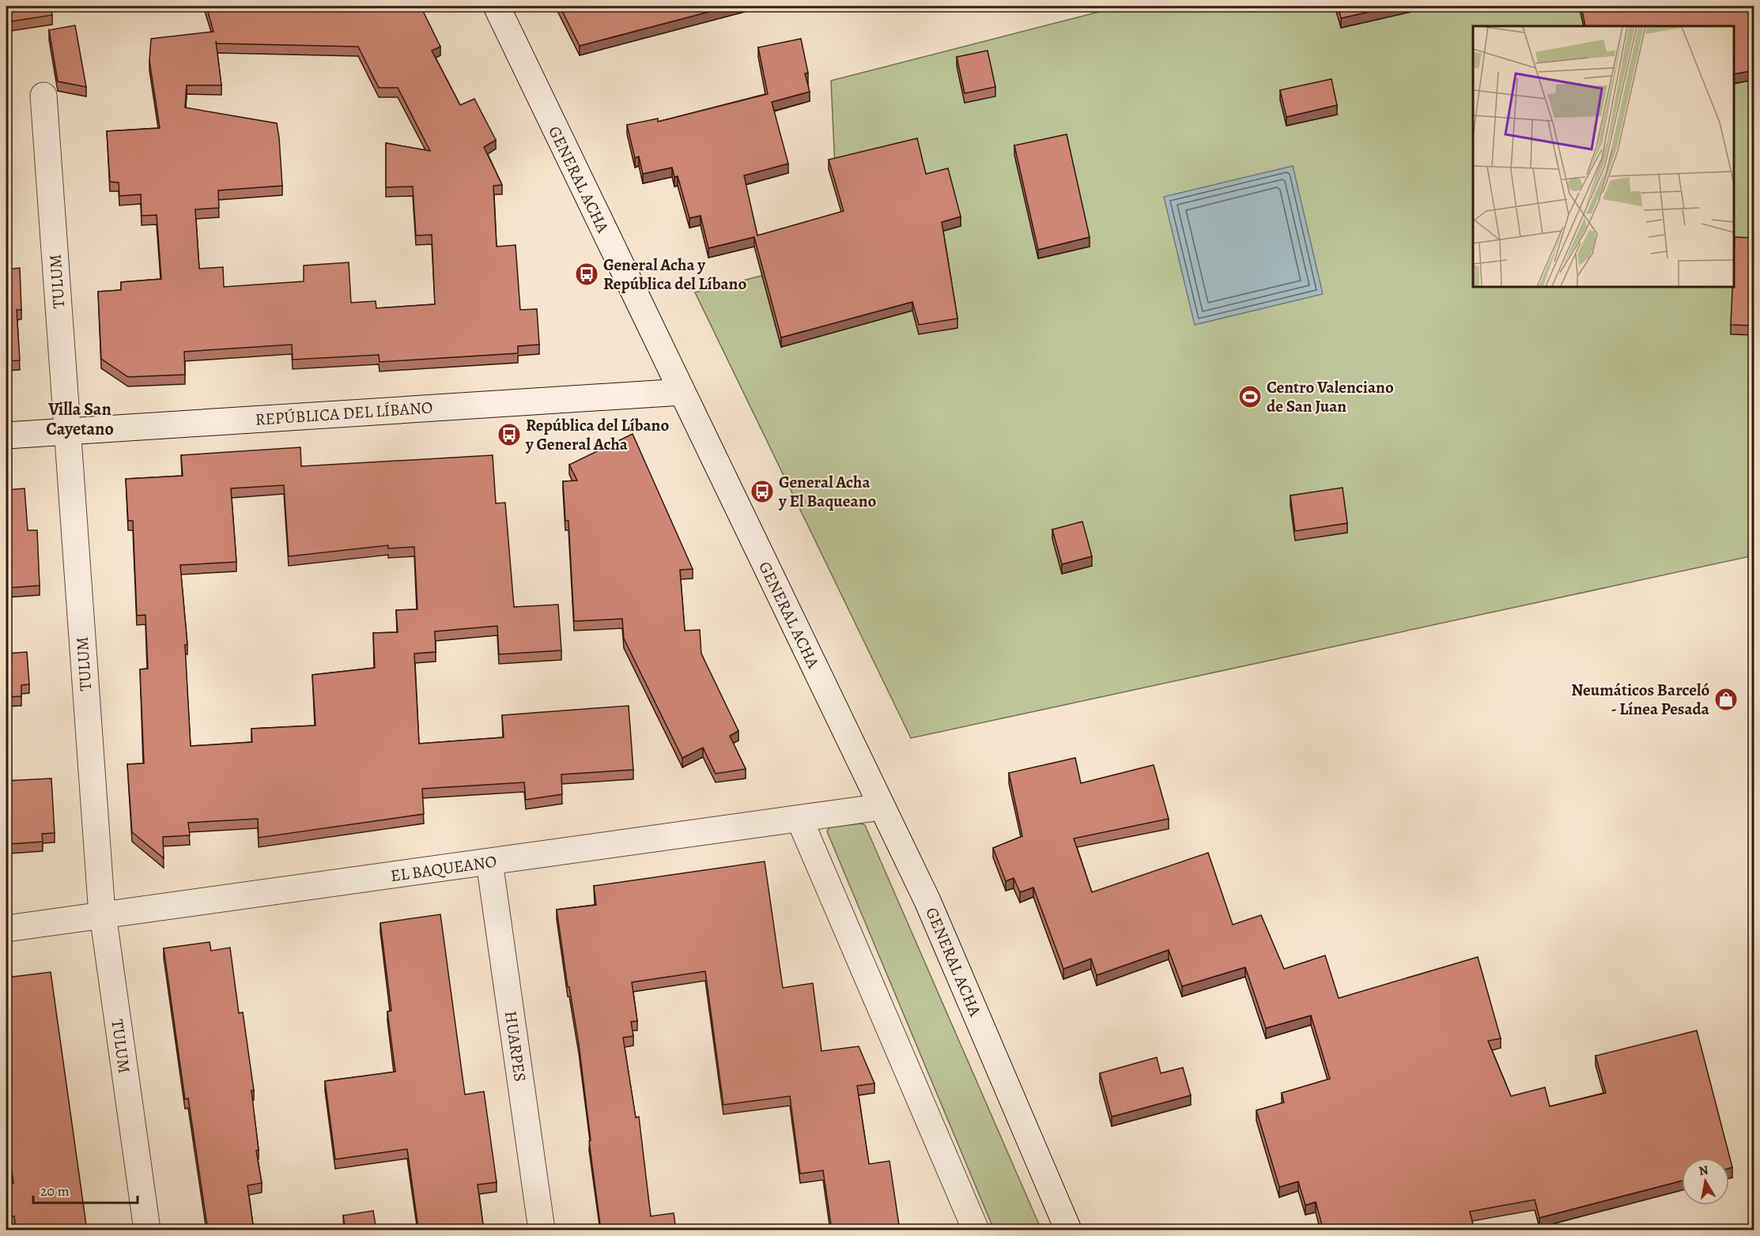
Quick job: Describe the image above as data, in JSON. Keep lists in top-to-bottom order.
{
  "streets": {
    "street": [
      "GENERAL ACHA",
      "TULUM",
      "REPÚBLICA DEL LÍBANO",
      "EL BAQUEANO",
      "HUARPES"
    ]
  },
  "crossings": [
    ["GENERAL ACHA", "REPÚBLICA DEL LÍBANO"],
    ["GENERAL ACHA", "EL BAQUEANO"],
    ["TULUM", "REPÚBLICA DEL LÍBANO"],
    ["TULUM", "EL BAQUEANO"],
    ["EL BAQUEANO", "HUARPES"]
  ],
  "districts": ["Villa San Cayetano"],
  "places": {
    "bus stop": ["General Acha y República del Líbano", "República del Líbano y General Acha", "General Acha y El Baqueano"],
    "sports": ["Centro Valenciano de San Juan"],
    "shop": ["Neumáticos Barceló - Línea Pesada"]
  },
  "scale_bar": "20 m",
  "north": "top"
}
